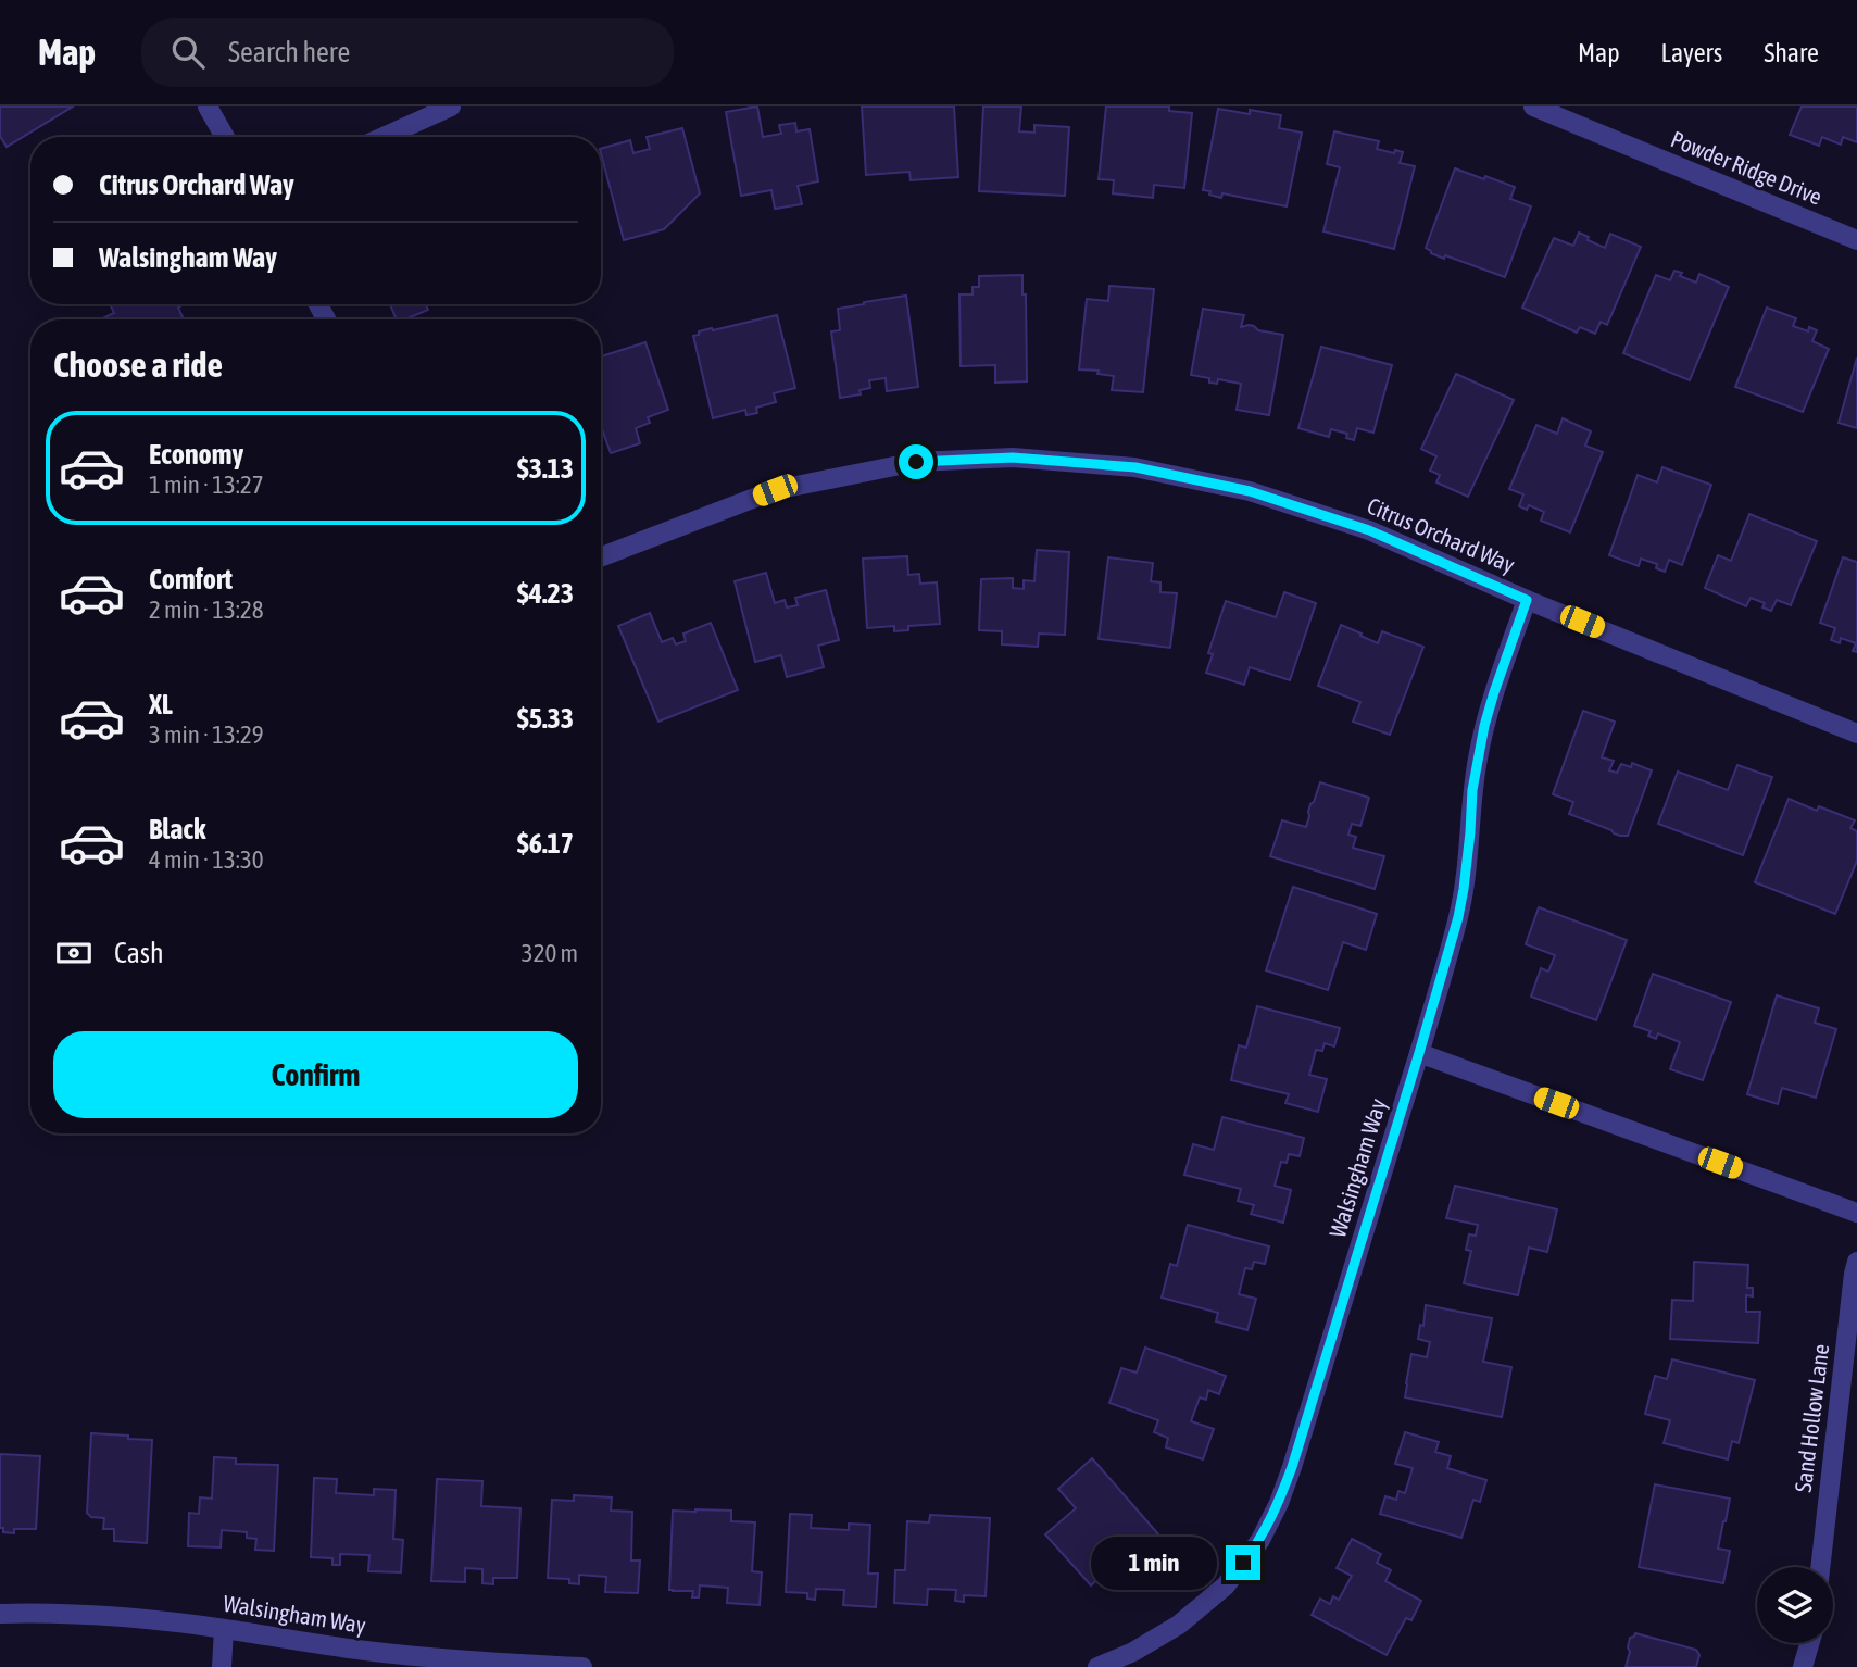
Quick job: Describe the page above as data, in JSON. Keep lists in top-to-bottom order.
{
  "streets": {
    "street": [
      "Powder Ridge Drive",
      "Citrus Orchard Way",
      "Walsingham Way",
      "Sand Hollow Lane"
    ]
  },
  "crossings": [
    ["Citrus Orchard Way", "Walsingham Way"]
  ],
  "page": {
    "header": "Map",
    "search": "Search here",
    "nav": ["Map", "Layers", "Share"],
    "banner": ["Citrus Orchard Way", "Walsingham Way"],
    "heading": "Choose a ride",
    "list": [
      {
        "name": "Economy",
        "note": "1 min · 13:27",
        "value": "$3.13"
      },
      {
        "name": "Comfort",
        "note": "2 min · 13:28",
        "value": "$4.23"
      },
      {
        "name": "XL",
        "note": "3 min · 13:29",
        "value": "$5.33"
      },
      {
        "name": "Black",
        "note": "4 min · 13:30",
        "value": "$6.17"
      }
    ],
    "pay": ["Cash", "320 m"],
    "buttons": "Confirm",
    "bubble": "1 min"
  }
}
